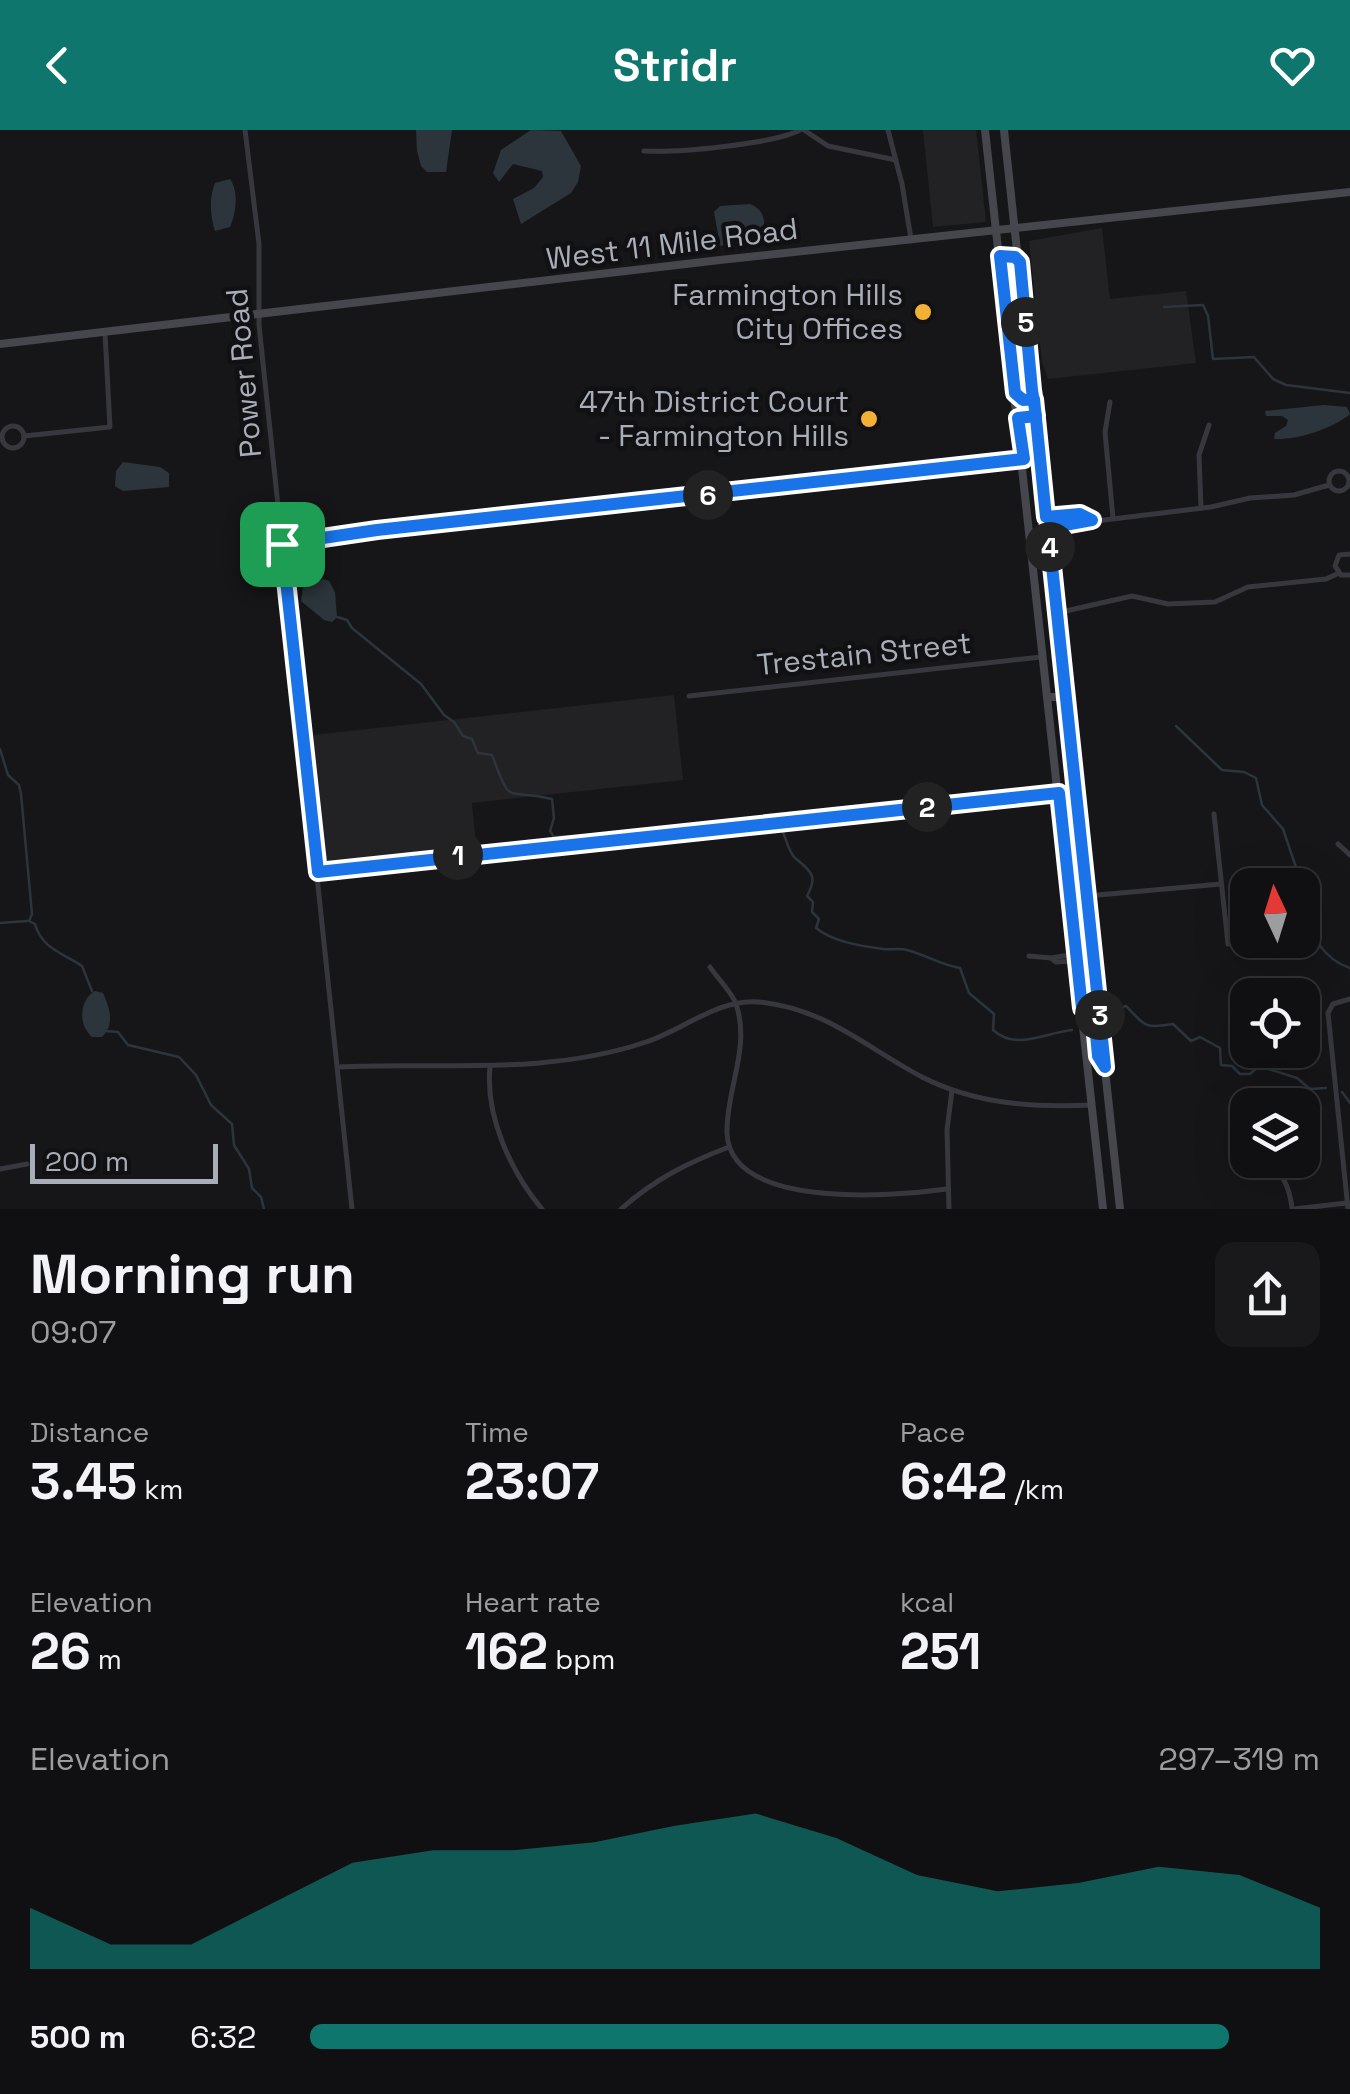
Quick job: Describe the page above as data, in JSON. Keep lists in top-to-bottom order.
{
  "streets": {
    "main road": ["West 11 Mile Road"],
    "street": ["Power Road", "Trestain Street"]
  },
  "crossings": [
    ["West 11 Mile Road", "Power Road"]
  ],
  "places": ["Farmington Hills City Offices", "47th District Court - Farmington Hills"],
  "scale_bar": "200 m",
  "north": "top",
  "page": {
    "header": "Stridr",
    "pins": [
      "5",
      "6",
      "4",
      "2",
      "1",
      "3"
    ],
    "scale": "200 m",
    "heading": ["Morning run", "09:07"],
    "stats": [
      ["Distance", "3.45 km"],
      ["Time", "23:07"],
      ["Pace", "6:42 /km"],
      ["Elevation", "26 m"],
      ["Heart rate", "162 bpm"],
      ["kcal", "251"]
    ],
    "chart": ["Elevation", "297–319 m"],
    "list": [
      {
        "name": "500 m",
        "note": "6:32"
      }
    ]
  }
}
